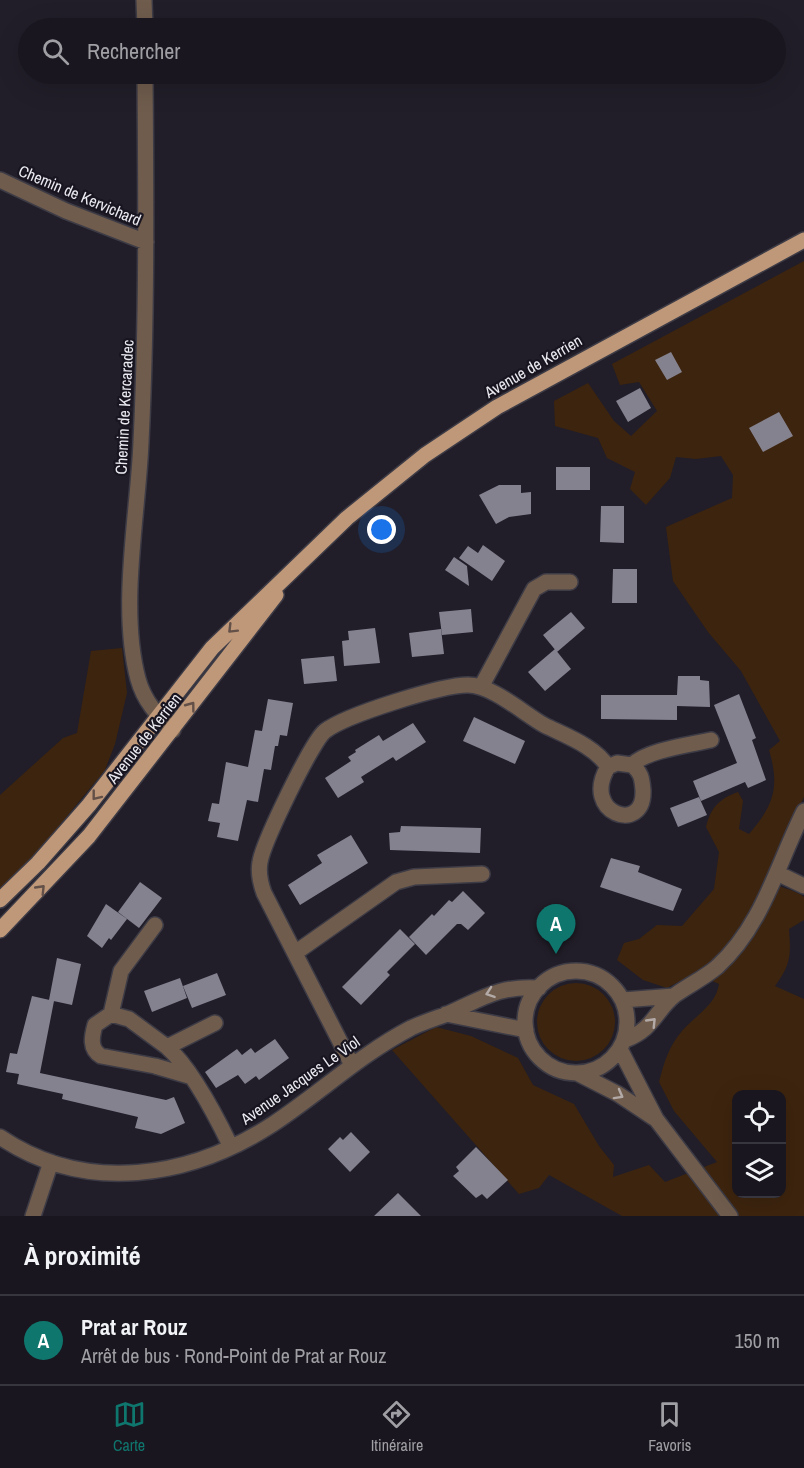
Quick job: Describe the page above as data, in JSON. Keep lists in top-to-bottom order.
{
  "streets": {
    "main road": ["Avenue de Kerrien"],
    "street": ["Chemin de Kervichard", "Chemin de Kercaradec", "Avenue Jacques Le Viol"]
  },
  "crossings": [
    ["Chemin de Kervichard", "Chemin de Kercaradec"],
    ["Avenue de Kerrien", "Chemin de Kercaradec"]
  ],
  "page": {
    "search": "Rechercher",
    "pins": "A",
    "heading": "À proximité",
    "list": [
      {
        "mark": "A",
        "name": "Prat ar Rouz",
        "note": "Arrêt de bus · Rond-Point de Prat ar Rouz",
        "value": "150 m"
      }
    ],
    "nav": ["Carte", "Itinéraire", "Favoris"]
  }
}
